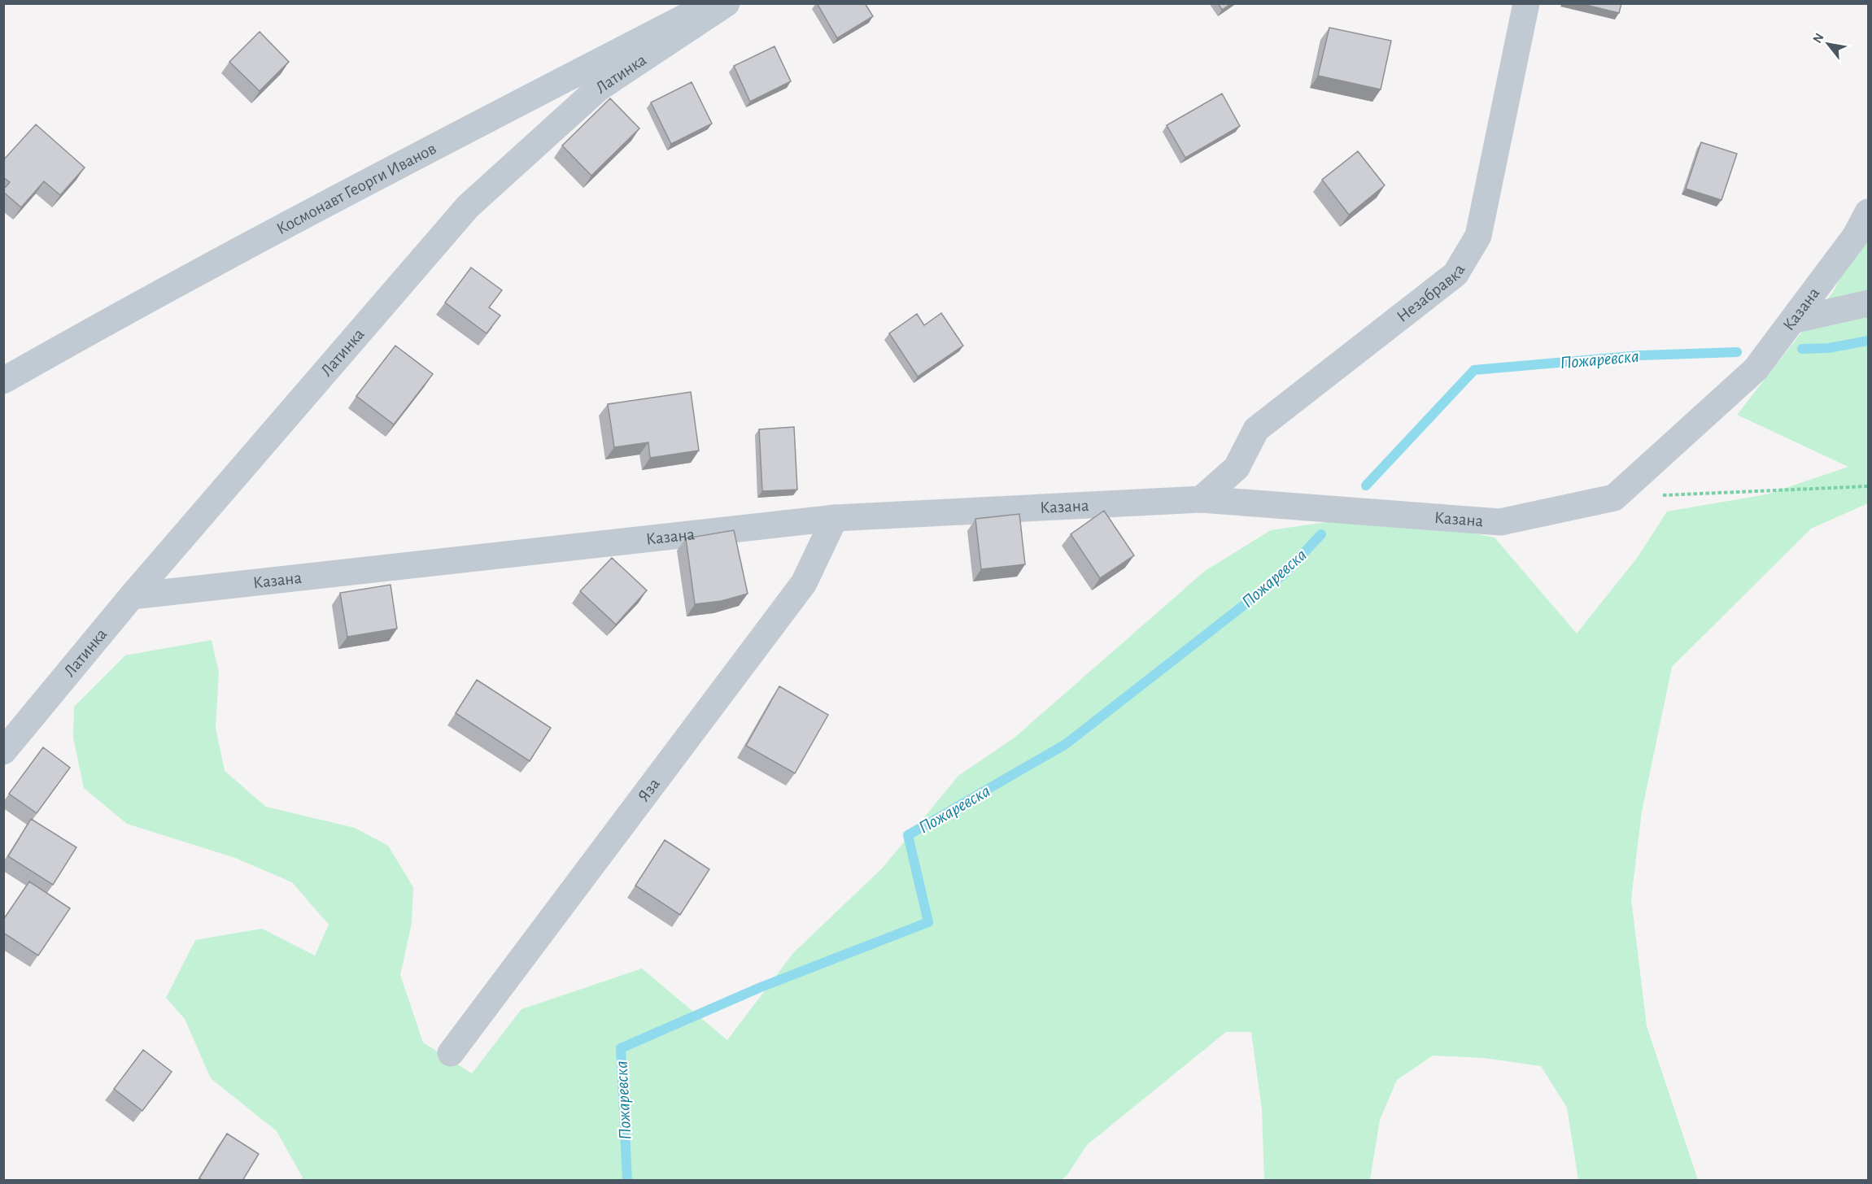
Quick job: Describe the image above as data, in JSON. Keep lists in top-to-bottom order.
{
  "streets": {
    "street": [
      "Латинка",
      "Космонавт Георги Иванов",
      "Незабравка",
      "Казана",
      "Яза"
    ]
  },
  "crossings": [
    ["Латинка", "Казана"],
    ["Незабравка", "Казана"],
    ["Казана", "Яза"]
  ],
  "water": ["Пожаревска"],
  "north": "top left"
}
